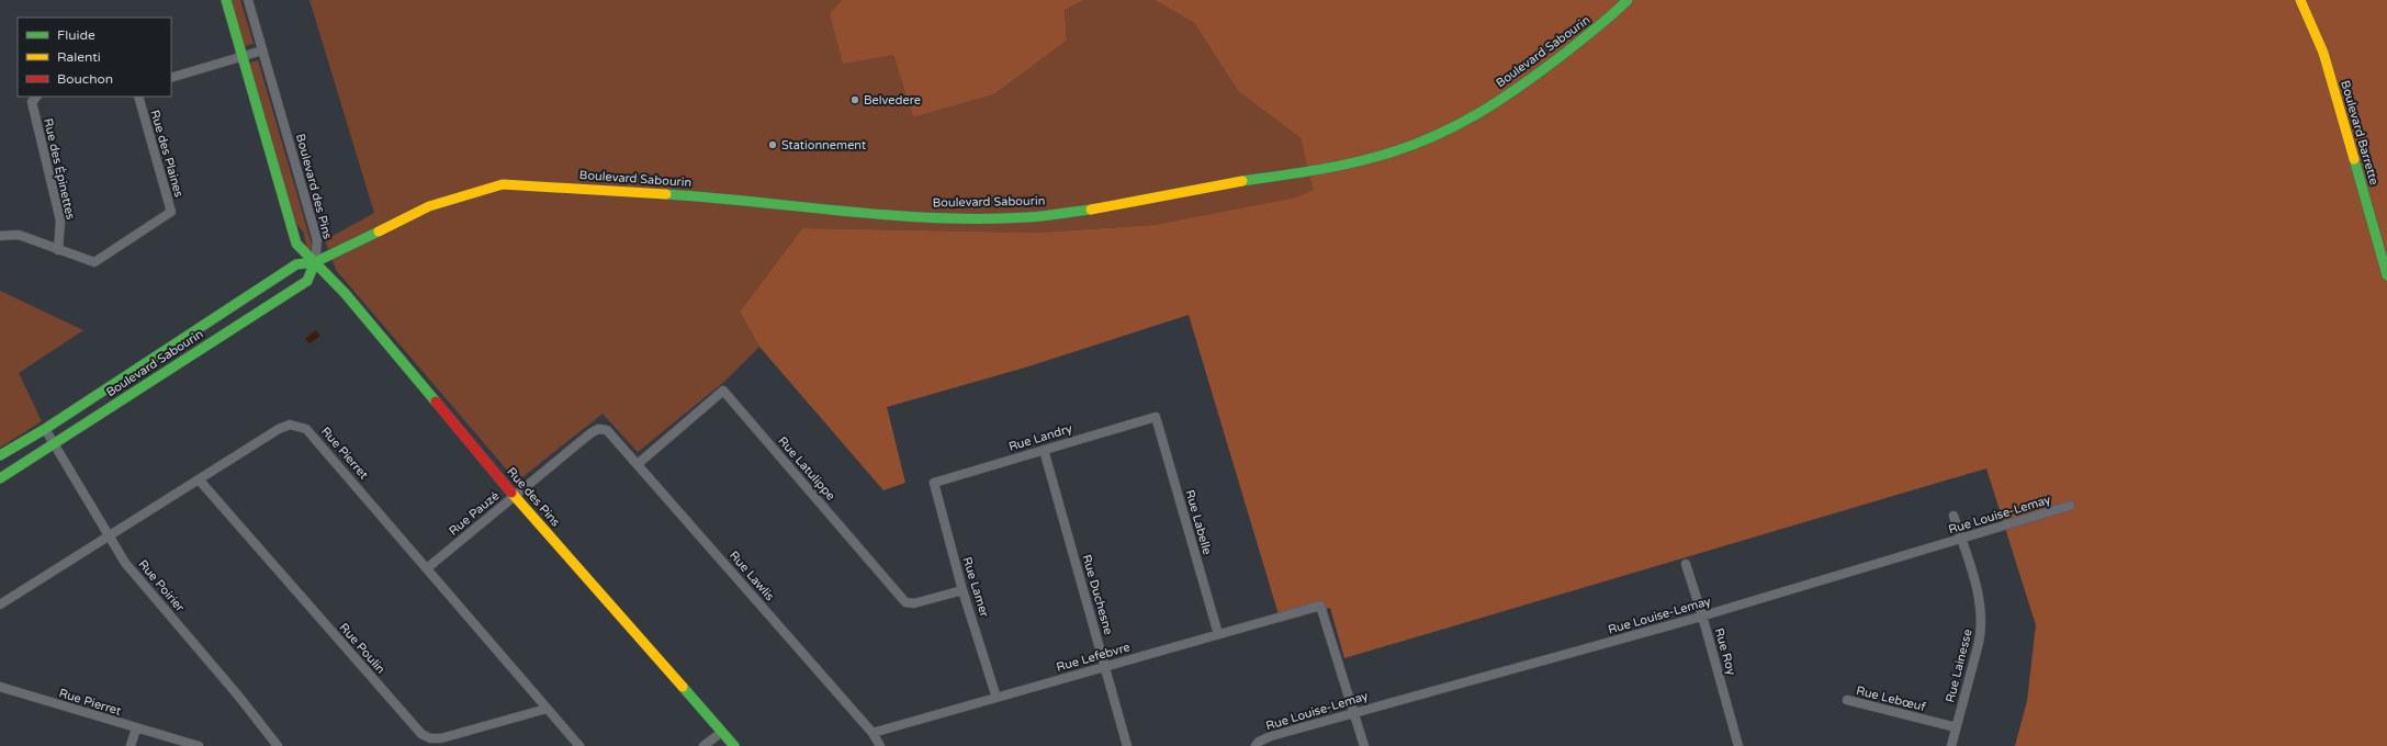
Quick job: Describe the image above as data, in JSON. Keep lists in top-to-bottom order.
{
  "streets": {
    "street": [
      "Boulevard Sabourin",
      "Boulevard Barrette",
      "Rue des Plaines",
      "Rue des Épinettes",
      "Boulevard des Pins",
      "Rue Landry",
      "Rue Pierret",
      "Rue Latulippe",
      "Rue des Pins",
      "Rue Pauzé",
      "Rue Louise-Lemay",
      "Rue Labelle",
      "Rue Lawlis",
      "Rue Poirier",
      "Rue Lamer",
      "Rue Duchesne",
      "Rue Poulin",
      "Rue Roy",
      "Rue Lefebvre",
      "Rue Lainesse",
      "Rue Lebœuf"
    ]
  },
  "crossings": [
    ["Boulevard Sabourin", "Boulevard des Pins"],
    ["Boulevard Sabourin", "Rue des Pins"],
    ["Boulevard Sabourin", "Rue Poirier"],
    ["Rue des Plaines", "Rue des Épinettes"],
    ["Boulevard des Pins", "Rue des Pins"],
    ["Rue Landry", "Rue Labelle"],
    ["Rue Landry", "Rue Lamer"],
    ["Rue Landry", "Rue Duchesne"],
    ["Rue Pierret", "Rue Pauzé"],
    ["Rue Pierret", "Rue Poirier"],
    ["Rue Pierret", "Rue Poulin"],
    ["Rue Latulippe", "Rue Lawlis"],
    ["Rue Latulippe", "Rue Lamer"],
    ["Rue des Pins", "Rue Pauzé"],
    ["Rue Pauzé", "Rue Lawlis"],
    ["Rue Louise-Lemay", "Rue Roy"],
    ["Rue Louise-Lemay", "Rue Lefebvre"],
    ["Rue Louise-Lemay", "Rue Lainesse"],
    ["Rue Labelle", "Rue Lefebvre"],
    ["Rue Lawlis", "Rue Lefebvre"],
    ["Rue Lamer", "Rue Lefebvre"],
    ["Rue Duchesne", "Rue Lefebvre"],
    ["Rue Lainesse", "Rue Lebœuf"]
  ],
  "places": ["Belvedere", "Stationnement"],
  "legend": ["Fluide", "Ralenti", "Bouchon"]
}
